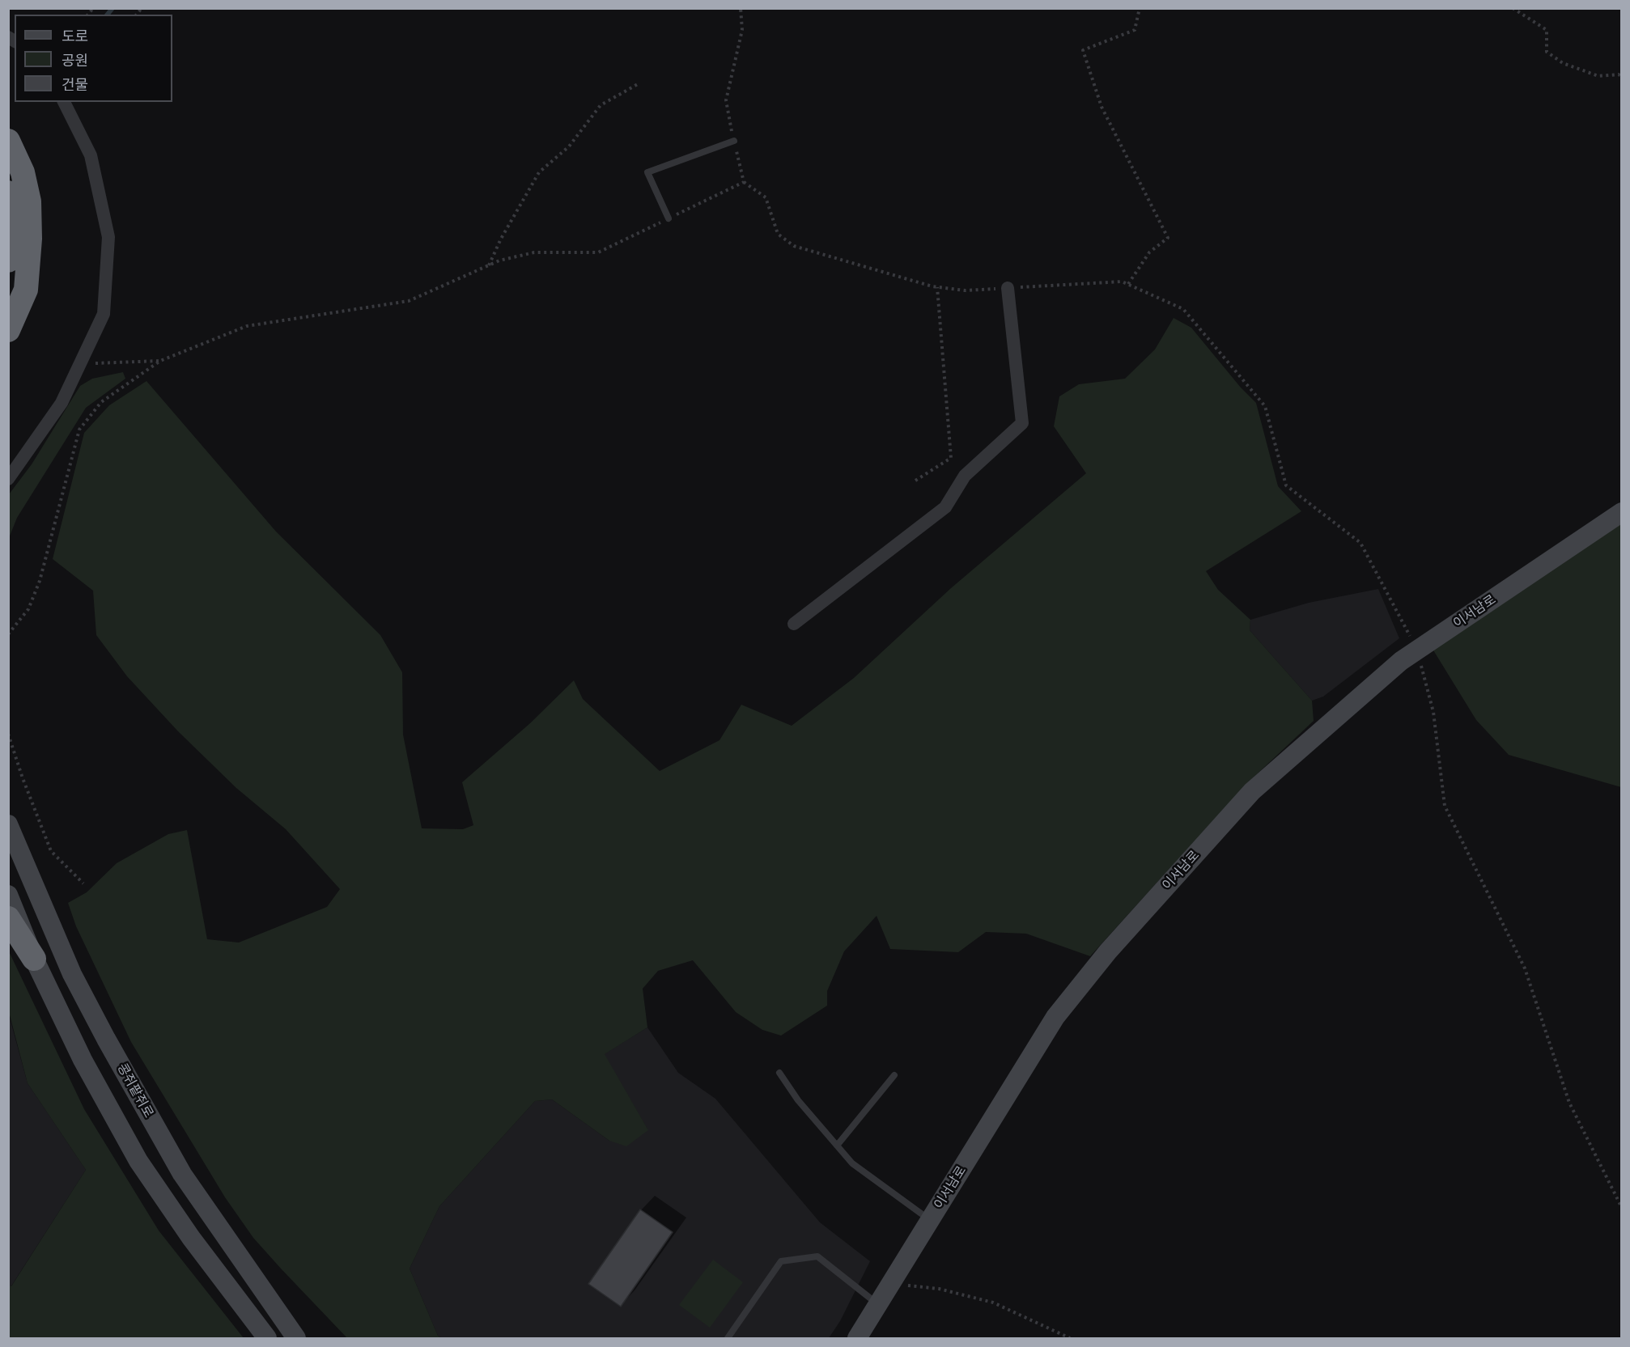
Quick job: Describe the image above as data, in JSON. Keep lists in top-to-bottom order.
{
  "streets": {
    "main road": ["이서남로", "콩쥐팥쥐로"]
  },
  "legend": ["도로", "공원", "건물"]
}
